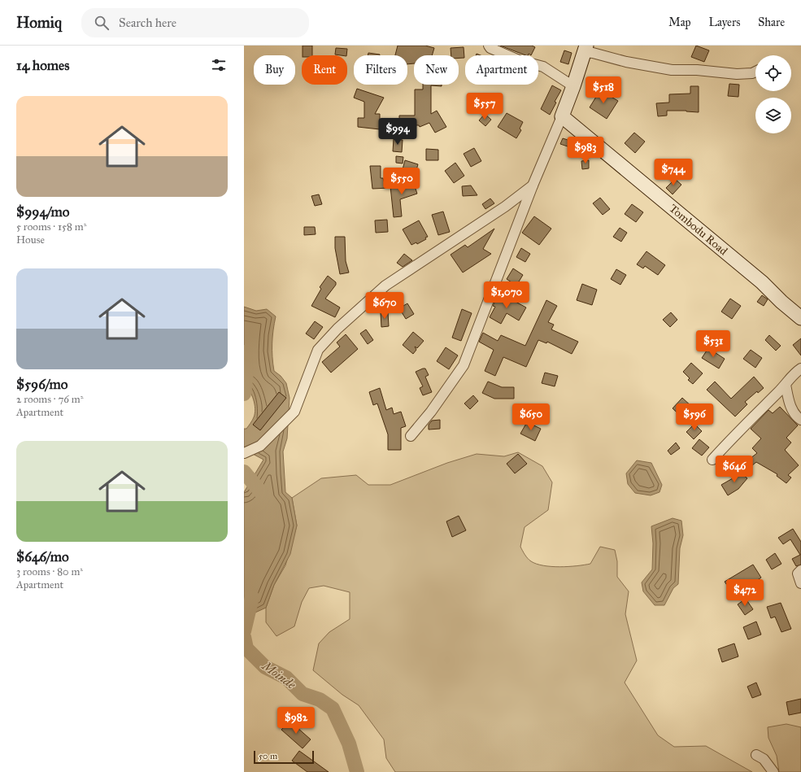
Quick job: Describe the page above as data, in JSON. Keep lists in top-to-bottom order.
{
  "streets": {
    "main road": ["Tombodu Road"]
  },
  "water": ["Moinde"],
  "scale_bar": "50 m",
  "page": {
    "header": "Homiq",
    "search": "Search here",
    "nav": ["Map", "Layers", "Share"],
    "heading": "14 homes",
    "chip": [
      "Buy",
      "Rent",
      "Filters",
      "New",
      "Apartment"
    ],
    "price": [
      "$518",
      "$557",
      "$994",
      "$983",
      "$744",
      "$550",
      "$1,070",
      "$670",
      "$531",
      "$650",
      "$596",
      "$646",
      "$472",
      "$982"
    ],
    "list": [
      {
        "name": "$994/mo",
        "note": "5 rooms · 158 m² · House"
      },
      {
        "name": "$596/mo",
        "note": "2 rooms · 76 m² · Apartment"
      },
      {
        "name": "$646/mo",
        "note": "3 rooms · 80 m² · Apartment"
      }
    ],
    "scale": "50 m"
  }
}
